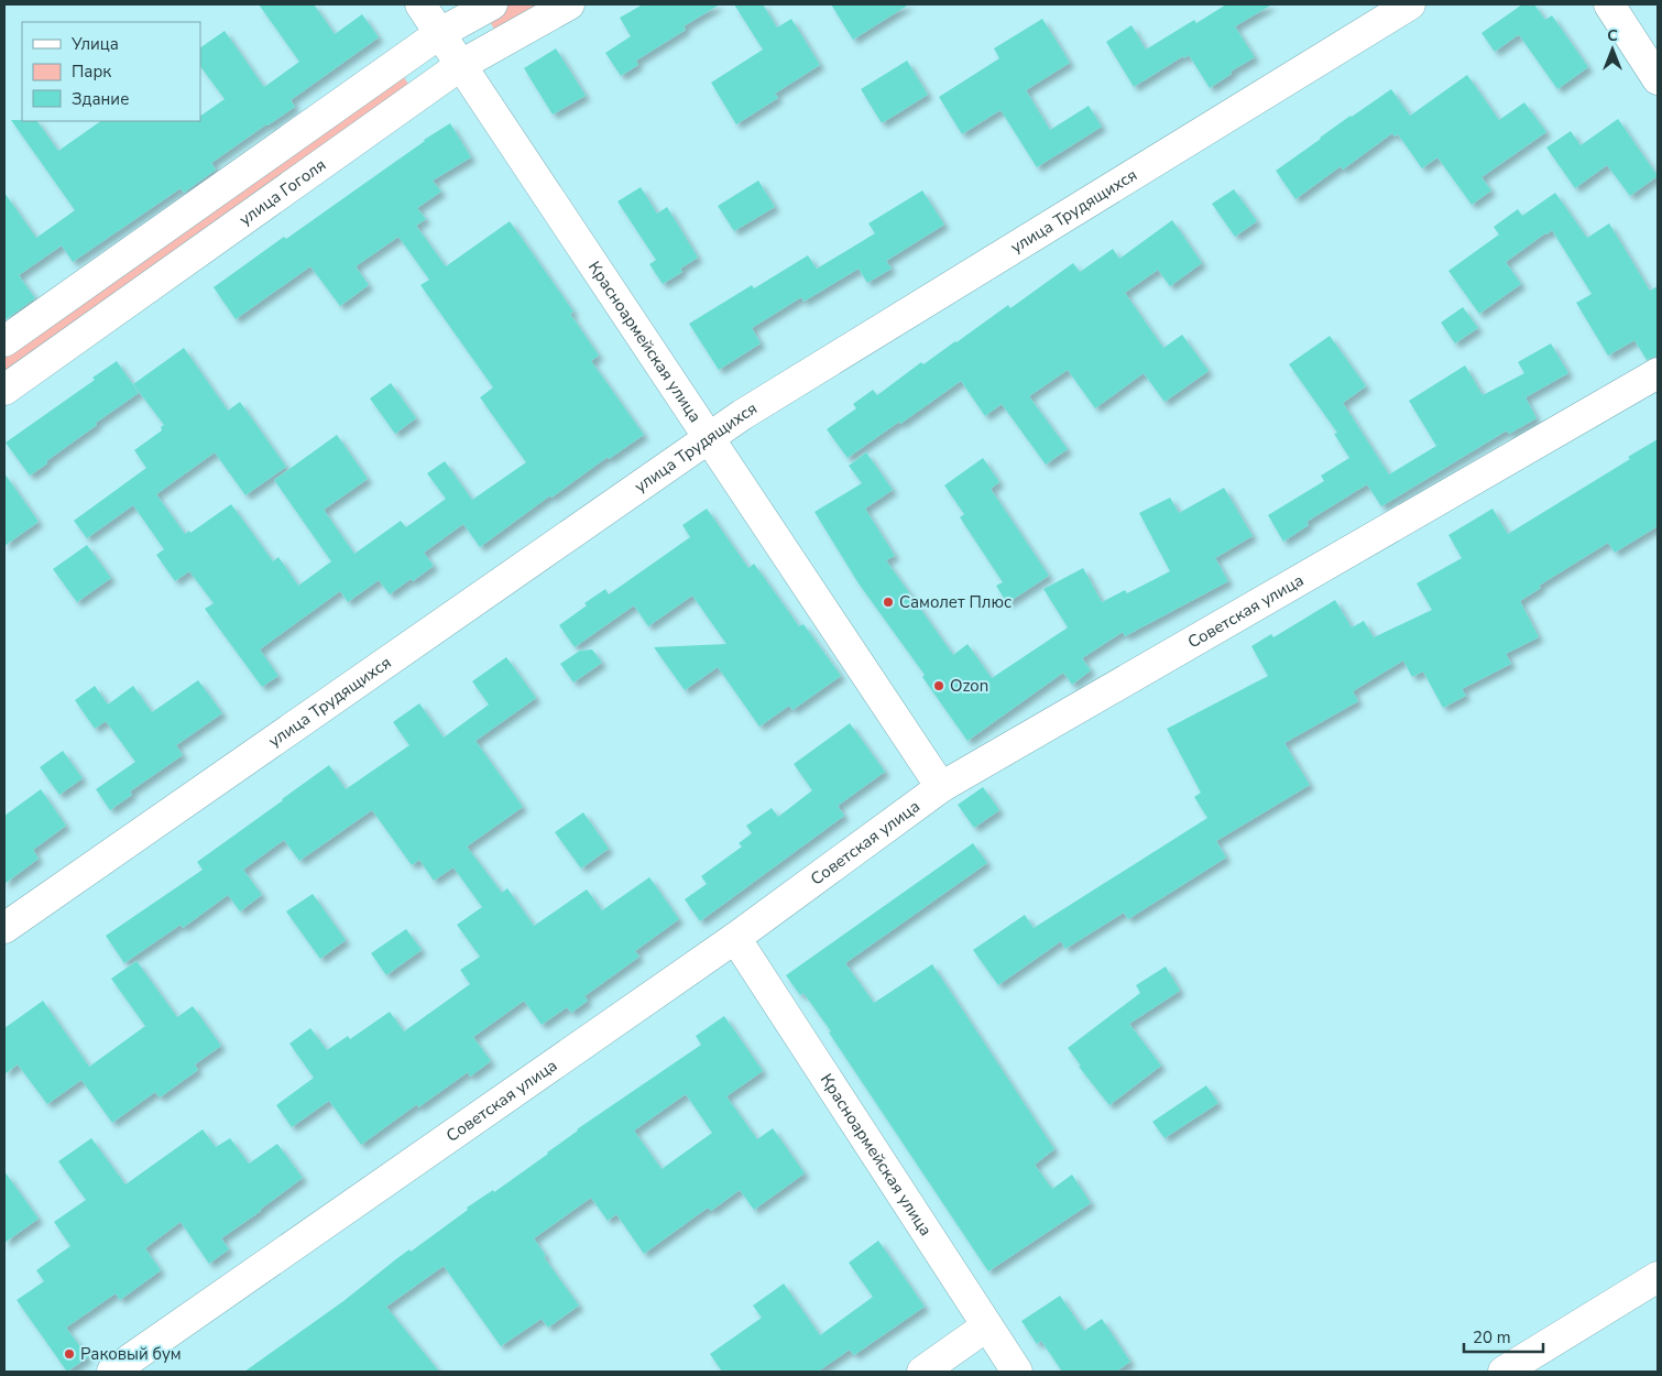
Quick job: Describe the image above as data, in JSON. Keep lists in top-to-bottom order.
{
  "streets": {
    "street": [
      "улица Гоголя",
      "улица Трудящихся",
      "Красноармейская улица",
      "Советская улица"
    ]
  },
  "crossings": [
    ["улица Гоголя", "Красноармейская улица"],
    ["улица Трудящихся", "Красноармейская улица"],
    ["Красноармейская улица", "Советская улица"]
  ],
  "places": ["Самолет Плюс", "Ozon", "Раковый бум"],
  "legend": ["Улица", "Парк", "Здание"],
  "scale_bar": "20 m",
  "north": "top"
}
